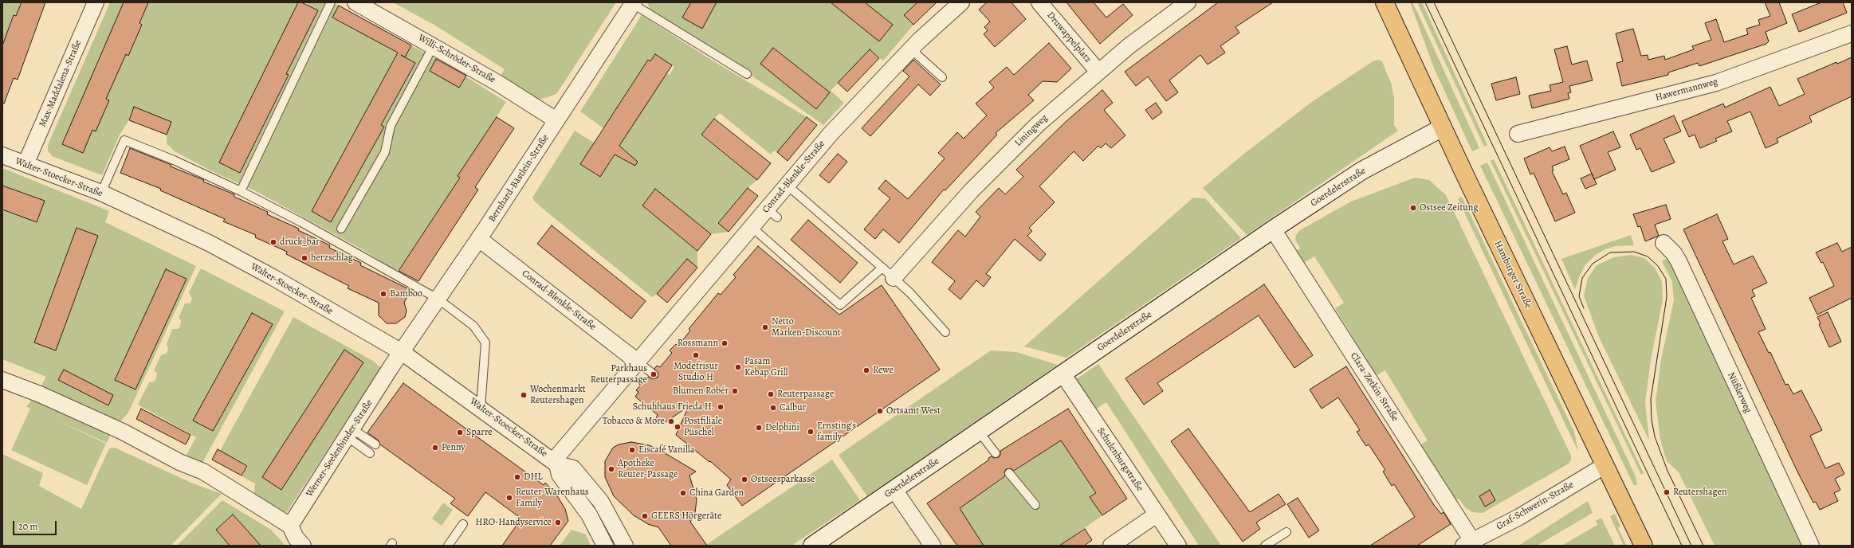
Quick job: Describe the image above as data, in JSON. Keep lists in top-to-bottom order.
{
  "streets": {
    "main road": ["Hamburger Straße"],
    "street": [
      "Druwappelplatz",
      "Willi-Schröder-Straße",
      "Max-Maddalena-Straße",
      "Hawermannweg",
      "Liningweg",
      "Conrad-Blenkle-Straße",
      "Walter-Stoecker-Straße",
      "Bernhard-Bästlein-Straße",
      "Goerdelerstraße",
      "Clara-Zetkin-Straße",
      "Nüßlerweg",
      "Werner-Seelenbinder-Straße",
      "Schulenburgstraße",
      "Graf-Schwerin-Straße"
    ]
  },
  "crossings": [
    ["Druwappelplatz", "Liningweg"],
    ["Willi-Schröder-Straße", "Bernhard-Bästlein-Straße"],
    ["Max-Maddalena-Straße", "Walter-Stoecker-Straße"],
    ["Conrad-Blenkle-Straße", "Walter-Stoecker-Straße"],
    ["Conrad-Blenkle-Straße", "Bernhard-Bästlein-Straße"],
    ["Walter-Stoecker-Straße", "Bernhard-Bästlein-Straße"],
    ["Walter-Stoecker-Straße", "Werner-Seelenbinder-Straße"],
    ["Bernhard-Bästlein-Straße", "Werner-Seelenbinder-Straße"],
    ["Goerdelerstraße", "Hamburger Straße"],
    ["Goerdelerstraße", "Clara-Zetkin-Straße"],
    ["Goerdelerstraße", "Schulenburgstraße"],
    ["Hamburger Straße", "Graf-Schwerin-Straße"],
    ["Clara-Zetkin-Straße", "Graf-Schwerin-Straße"]
  ],
  "places": [
    "Ostsee Zeitung",
    "druck_bar",
    "herzschlag",
    "Bamboo",
    "Netto Marken-Discount",
    "Rossmann",
    "Modefrisur Studio H",
    "Pasam Kebap Grill",
    "Rewe",
    "Parkhaus Reuterpassage",
    "Blumen Robér",
    "Reuterpassage",
    "Wochenmarkt Reutershagen",
    "Schuhhaus Frieda H.",
    "Calbur",
    "Ortsamt West",
    "Tobacco & More",
    "Postfiliale Püschel",
    "Delphini",
    "Ernsting's family",
    "Sparre",
    "Penny",
    "Eiscafé Vanilla",
    "Apotheke Reuter-Passage",
    "DHL",
    "Ostseesparkasse",
    "Reutershagen",
    "China Garden",
    "Reuter-Warenhaus Family",
    "GEERS Hörgeräte",
    "HRO-Handyservice"
  ],
  "scale_bar": "20 m"
}
